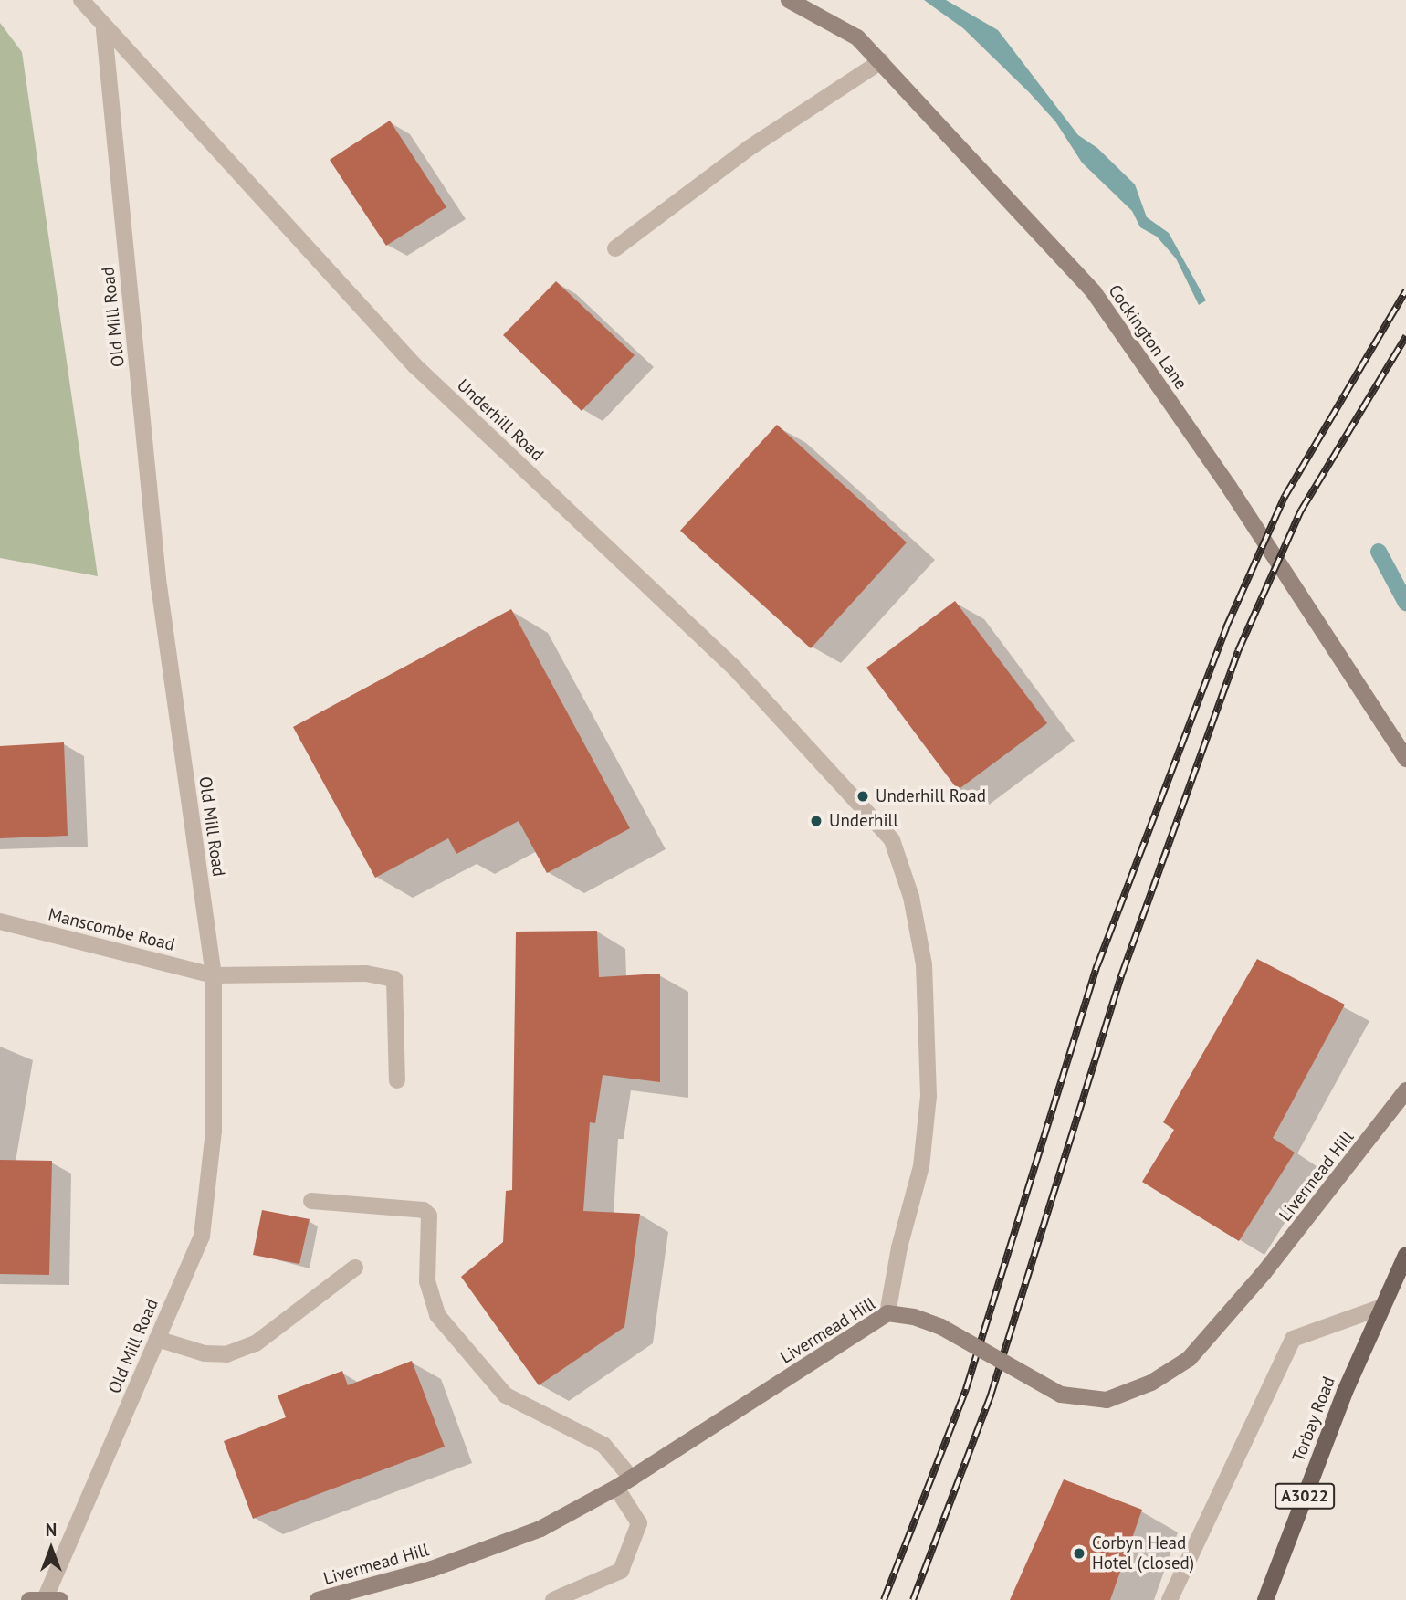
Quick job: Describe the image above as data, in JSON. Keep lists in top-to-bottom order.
{
  "streets": {
    "main road": ["Torbay Road", "A3022"],
    "street": [
      "Old Mill Road",
      "Cockington Lane",
      "Underhill Road",
      "Manscombe Road",
      "Livermead Hill"
    ]
  },
  "crossings": [
    ["Old Mill Road", "Underhill Road"],
    ["Old Mill Road", "Manscombe Road"],
    ["Underhill Road", "Livermead Hill"]
  ],
  "places": ["Underhill Road", "Underhill", "Corbyn Head Hotel (closed)"],
  "north": "top"
}
